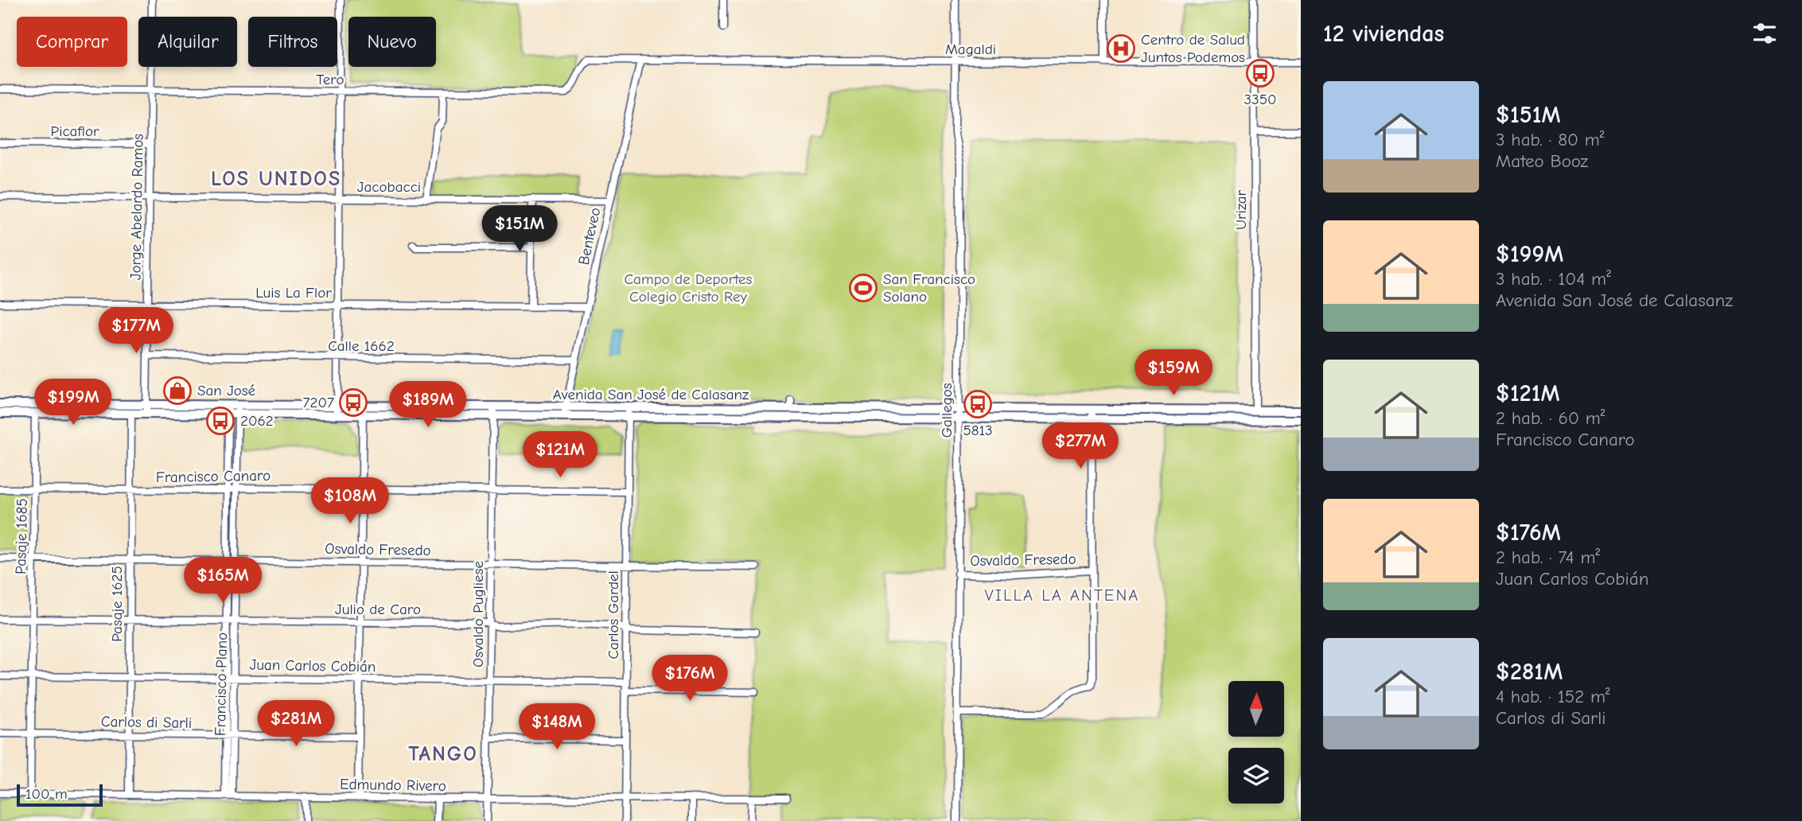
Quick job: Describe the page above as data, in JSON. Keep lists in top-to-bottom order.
{
  "streets": {
    "main road": ["Avenida San José de Calasanz"],
    "street": [
      "Magaldi",
      "Tero",
      "Picaflor",
      "Jacobacci",
      "Jorge Abelardo Ramos",
      "Urizar",
      "Benteveo",
      "Luis La Flor",
      "Calle 1662",
      "Gallegos",
      "Francisco Canaro",
      "Pasaje 1685",
      "Osvaldo Fresedo",
      "Pasaje 1625",
      "Julio de Caro",
      "Osvaldo Pugliese",
      "Carlos Gardel",
      "Juan Carlos Cobián",
      "Francisco Plano",
      "Carlos di Sarli",
      "Edmundo Rivero"
    ]
  },
  "crossings": [
    ["Magaldi", "Tero"],
    ["Magaldi", "Urizar"],
    ["Magaldi", "Benteveo"],
    ["Magaldi", "Gallegos"],
    ["Tero", "Jorge Abelardo Ramos"],
    ["Tero", "Benteveo"],
    ["Picaflor", "Jorge Abelardo Ramos"],
    ["Jacobacci", "Jorge Abelardo Ramos"],
    ["Jacobacci", "Benteveo"],
    ["Jorge Abelardo Ramos", "Luis La Flor"],
    ["Jorge Abelardo Ramos", "Calle 1662"],
    ["Jorge Abelardo Ramos", "Avenida San José de Calasanz"],
    ["Urizar", "Avenida San José de Calasanz"],
    ["Benteveo", "Luis La Flor"],
    ["Benteveo", "Calle 1662"],
    ["Benteveo", "Avenida San José de Calasanz"],
    ["Avenida San José de Calasanz", "Gallegos"],
    ["Avenida San José de Calasanz", "Pasaje 1685"],
    ["Avenida San José de Calasanz", "Pasaje 1625"],
    ["Avenida San José de Calasanz", "Osvaldo Pugliese"],
    ["Avenida San José de Calasanz", "Carlos Gardel"],
    ["Avenida San José de Calasanz", "Francisco Plano"],
    ["Gallegos", "Osvaldo Fresedo"],
    ["Francisco Canaro", "Pasaje 1685"],
    ["Francisco Canaro", "Pasaje 1625"],
    ["Francisco Canaro", "Osvaldo Pugliese"],
    ["Francisco Canaro", "Carlos Gardel"],
    ["Francisco Canaro", "Francisco Plano"],
    ["Pasaje 1685", "Osvaldo Fresedo"],
    ["Pasaje 1685", "Julio de Caro"],
    ["Pasaje 1685", "Juan Carlos Cobián"],
    ["Pasaje 1685", "Carlos di Sarli"],
    ["Pasaje 1685", "Edmundo Rivero"],
    ["Osvaldo Fresedo", "Pasaje 1625"],
    ["Osvaldo Fresedo", "Osvaldo Pugliese"],
    ["Osvaldo Fresedo", "Carlos Gardel"],
    ["Osvaldo Fresedo", "Francisco Plano"],
    ["Pasaje 1625", "Julio de Caro"],
    ["Pasaje 1625", "Juan Carlos Cobián"],
    ["Pasaje 1625", "Carlos di Sarli"],
    ["Pasaje 1625", "Edmundo Rivero"],
    ["Julio de Caro", "Osvaldo Pugliese"],
    ["Julio de Caro", "Carlos Gardel"],
    ["Julio de Caro", "Francisco Plano"],
    ["Osvaldo Pugliese", "Juan Carlos Cobián"],
    ["Osvaldo Pugliese", "Edmundo Rivero"],
    ["Carlos Gardel", "Juan Carlos Cobián"],
    ["Carlos Gardel", "Edmundo Rivero"],
    ["Juan Carlos Cobián", "Francisco Plano"],
    ["Francisco Plano", "Carlos di Sarli"],
    ["Francisco Plano", "Edmundo Rivero"]
  ],
  "districts": ["LOS UNIDOS", "VILLA LA ANTENA", "TANGO"],
  "parks": ["Campo de Deportes Colegio Cristo Rey"],
  "places": {
    "hospital": ["Centro de Salud Juntos Podemos"],
    "bus stop": [
      "3350",
      "7207",
      "5813",
      "2062"
    ],
    "sports": ["San Francisco Solano"],
    "shop": ["San José"]
  },
  "scale_bar": "100 m",
  "north": "top",
  "page": {
    "heading": "12 viviendas",
    "chip": [
      "Comprar",
      "Alquilar",
      "Filtros",
      "Nuevo"
    ],
    "list": [
      {
        "name": "$151M",
        "note": "3 hab. · 80 m² · Mateo Booz"
      },
      {
        "name": "$199M",
        "note": "3 hab. · 104 m² · Avenida San José de Calasanz"
      },
      {
        "name": "$121M",
        "note": "2 hab. · 60 m² · Francisco Canaro"
      },
      {
        "name": "$176M",
        "note": "2 hab. · 74 m² · Juan Carlos Cobián"
      },
      {
        "name": "$281M",
        "note": "4 hab. · 152 m² · Carlos di Sarli"
      }
    ],
    "price": [
      "$151M",
      "$177M",
      "$159M",
      "$199M",
      "$189M",
      "$277M",
      "$121M",
      "$108M",
      "$165M",
      "$176M",
      "$281M",
      "$148M"
    ],
    "scale": "100 m"
  }
}
